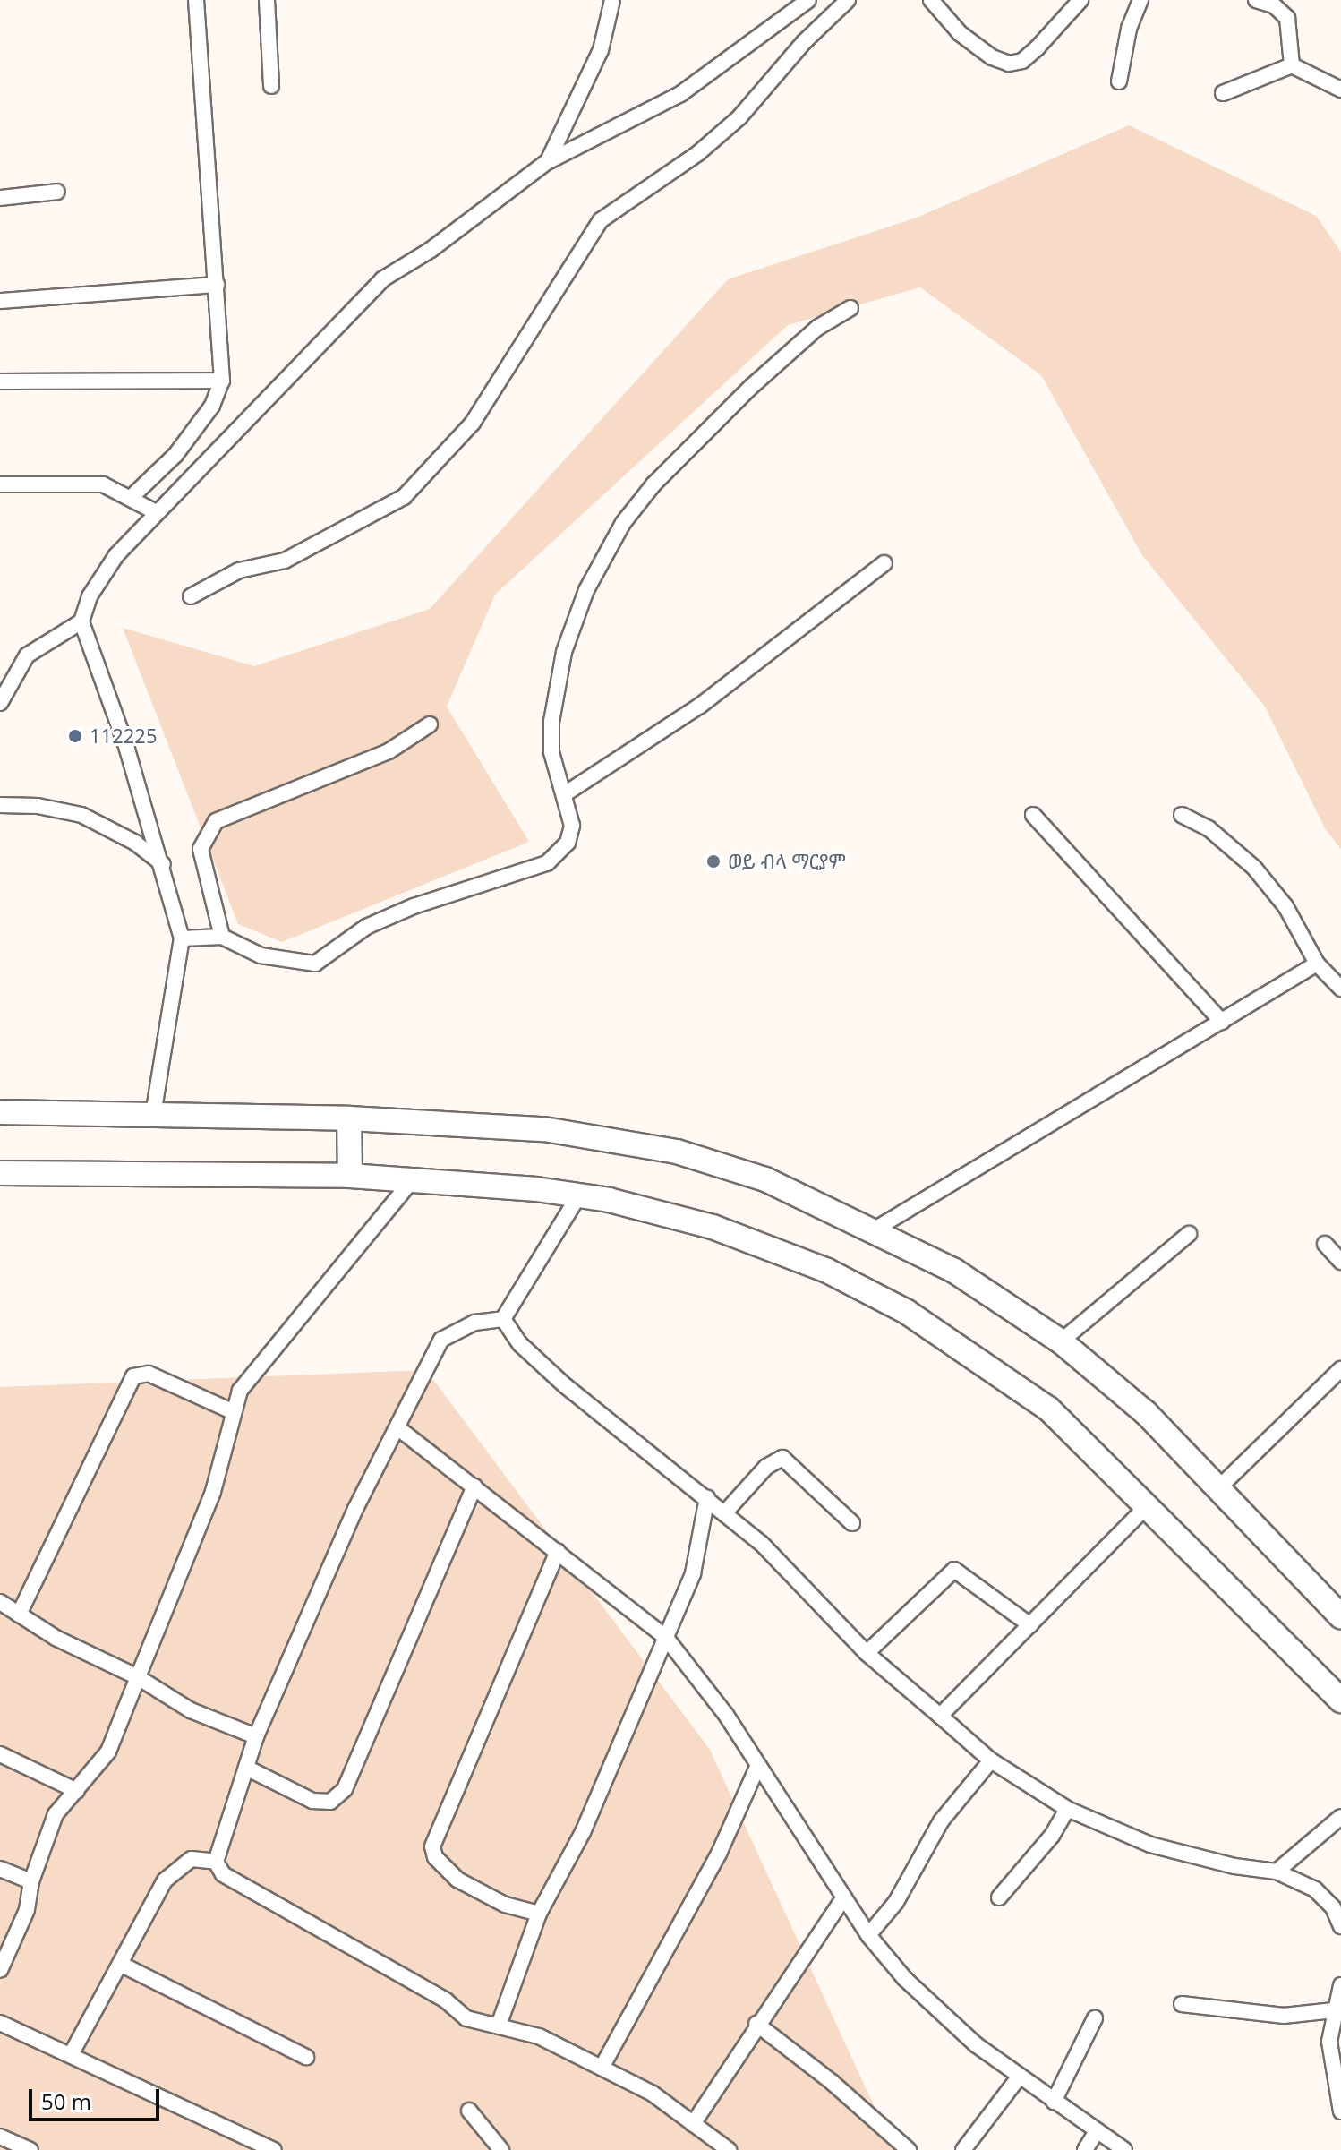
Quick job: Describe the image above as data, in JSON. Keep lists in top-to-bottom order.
{
  "places": ["112225", "ወይ ብላ ማርያም"],
  "scale_bar": "50 m"
}
